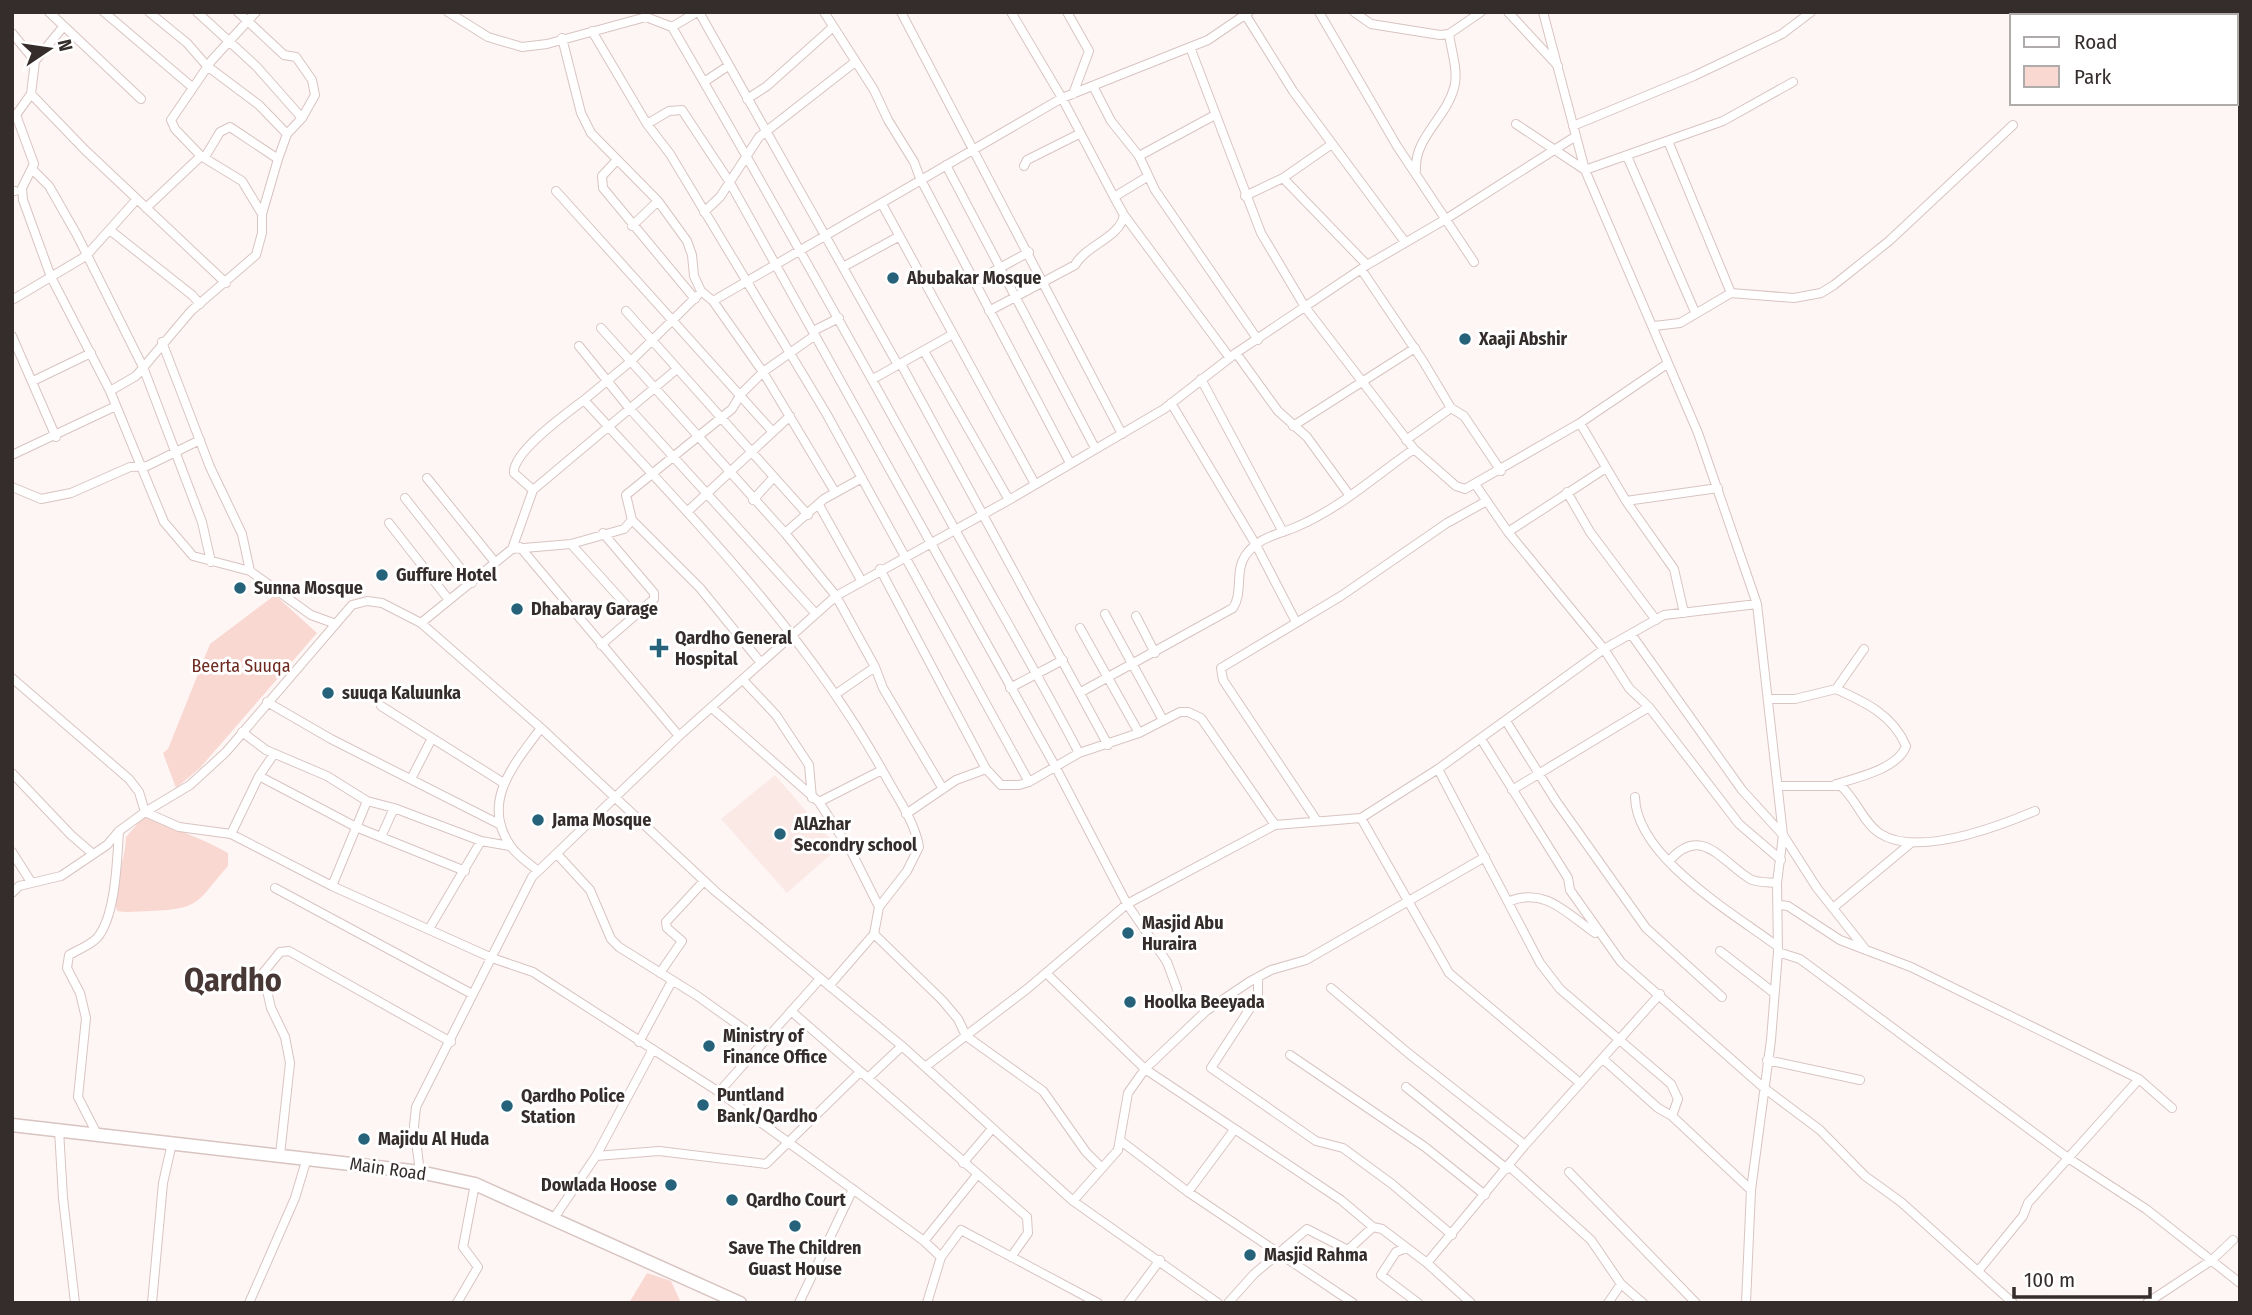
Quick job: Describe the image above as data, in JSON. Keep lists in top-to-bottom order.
{
  "streets": {
    "main road": ["Main Road"]
  },
  "districts": ["Qardho"],
  "parks": ["Beerta Suuqa"],
  "places": {
    "other": [
      "Abubakar Mosque",
      "Xaaji Abshir",
      "Guffure Hotel",
      "Sunna Mosque",
      "Dhabaray Garage",
      "suuqa Kaluunka",
      "Jama Mosque",
      "AlAzhar Secondry school",
      "Masjid Abu Huraira",
      "Hoolka Beeyada",
      "Ministry of Finance Office",
      "Puntland Bank/Qardho",
      "Qardho Police Station",
      "Majidu Al Huda",
      "Dowlada Hoose",
      "Qardho Court",
      "Save The Children Guast House",
      "Masjid Rahma"
    ],
    "health": ["Qardho General Hospital"]
  },
  "legend": ["Road", "Park"],
  "scale_bar": "100 m",
  "north": "right"
}
